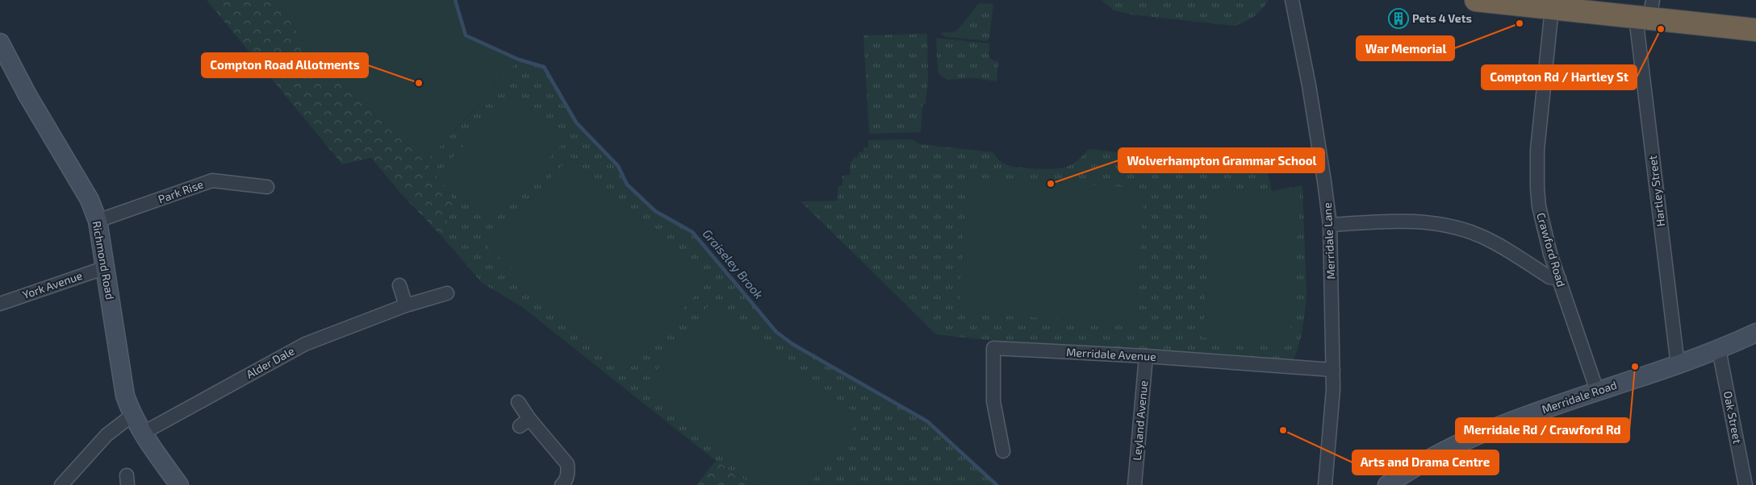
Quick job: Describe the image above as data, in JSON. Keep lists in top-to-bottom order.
{
  "streets": {
    "street": [
      "Hartley Street",
      "Park Rise",
      "Merridale Lane",
      "Crawford Road",
      "Richmond Road",
      "York Avenue",
      "Merridale Avenue",
      "Alder Dale",
      "Merridale Road",
      "Oak Street",
      "Leyland Avenue"
    ]
  },
  "crossings": [
    ["Hartley Street", "Merridale Road"],
    ["Park Rise", "Richmond Road"],
    ["Merridale Lane", "Merridale Avenue"],
    ["Crawford Road", "Merridale Road"],
    ["Richmond Road", "York Avenue"],
    ["Richmond Road", "Alder Dale"],
    ["Merridale Avenue", "Leyland Avenue"],
    ["Merridale Road", "Oak Street"]
  ],
  "water": ["Graiseley Brook"],
  "places": {
    "building": ["Pets 4 Vets"],
    "other": [
      "War Memorial",
      "Compton Rd / Hartley St",
      "Compton Road Allotments",
      "Wolverhampton Grammar School",
      "Merridale Rd / Crawford Rd",
      "Arts and Drama Centre"
    ]
  }
}
